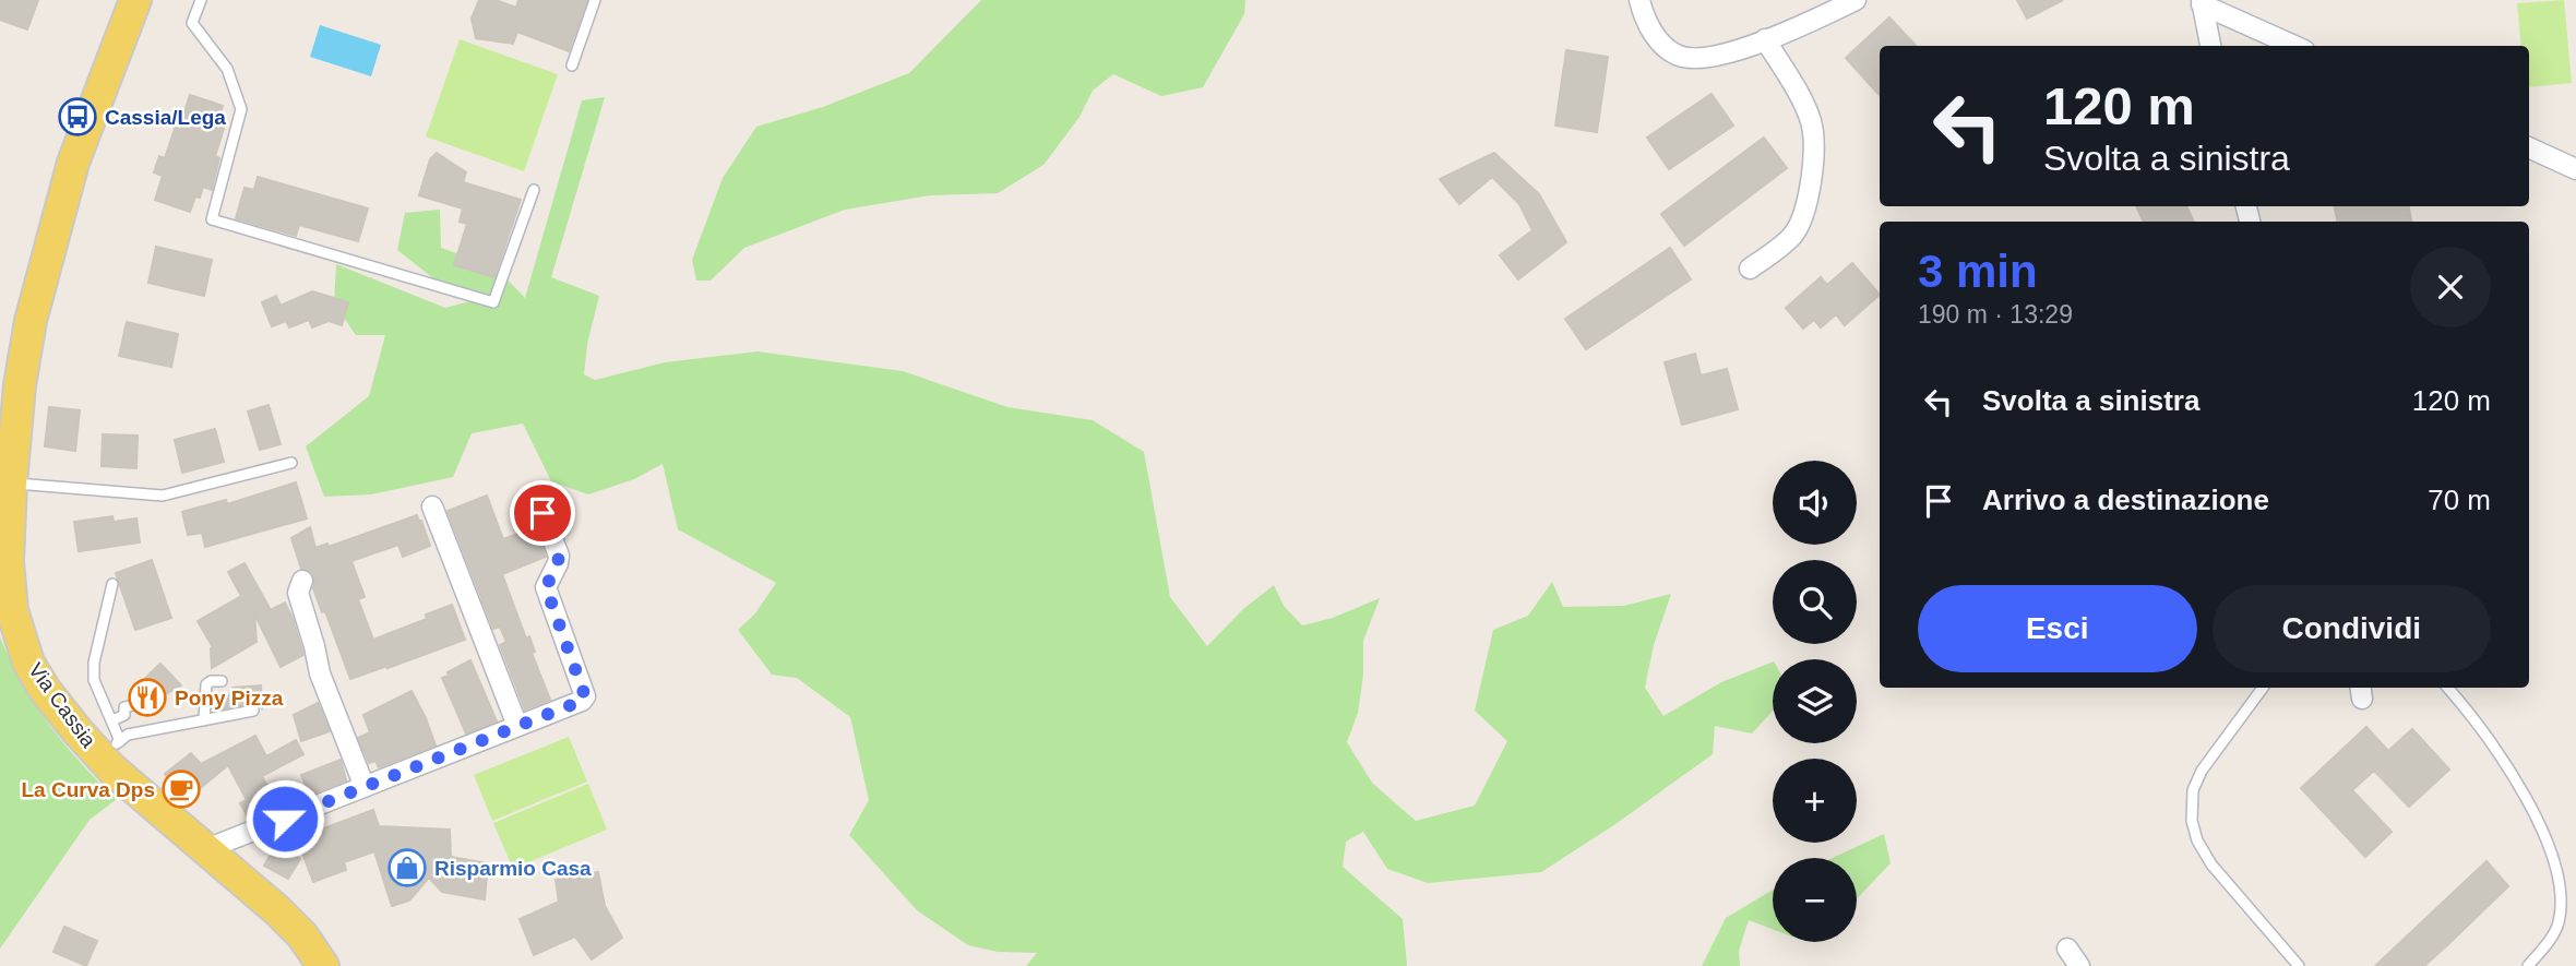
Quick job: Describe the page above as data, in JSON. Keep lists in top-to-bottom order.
{
  "streets": {
    "main road": ["Via Cassia"]
  },
  "places": {
    "bus stop": ["Cassia/Lega"],
    "restaurant": ["Pony Pizza"],
    "cafe": ["La Curva Dps"],
    "shop": ["Risparmio Casa"]
  },
  "page": {
    "turn": ["120 m", "Svolta a sinistra"],
    "heading": ["3 min", "190 m · 13:29"],
    "list": [
      {
        "name": "Svolta a sinistra",
        "value": "120 m"
      },
      {
        "name": "Arrivo a destinazione",
        "value": "70 m"
      }
    ],
    "map_buttons": ["+", "−"],
    "buttons": ["Esci", "Condividi"]
  }
}
